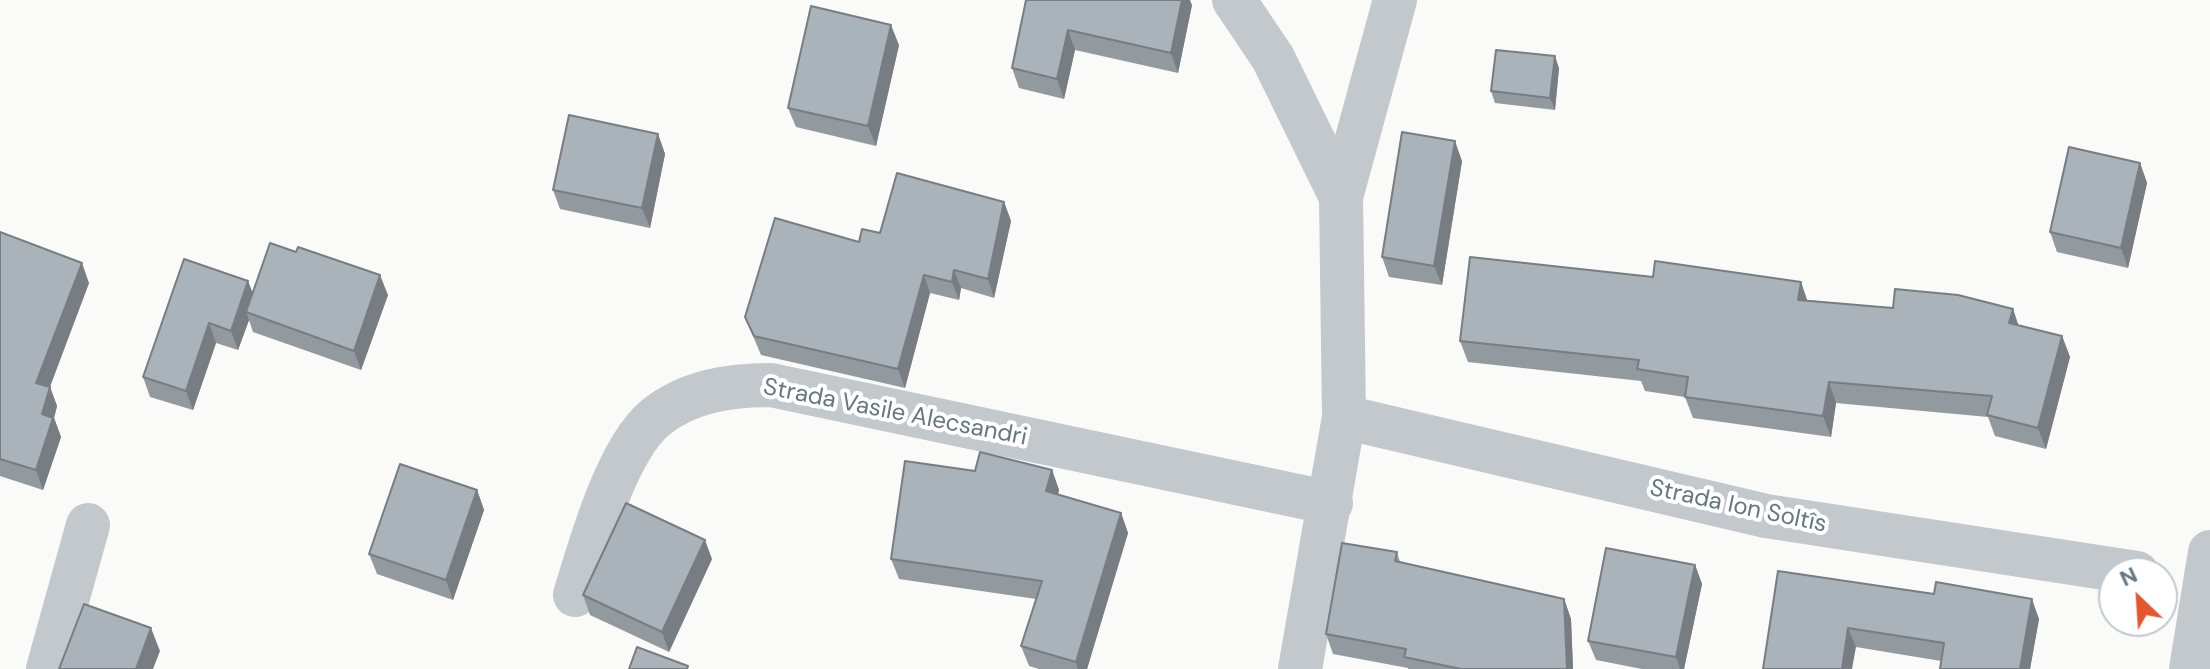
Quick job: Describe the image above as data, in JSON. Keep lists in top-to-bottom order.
{
  "streets": {
    "street": ["Strada Vasile Alecsandri", "Strada Ion Soltîs"]
  },
  "north": "top left"
}
